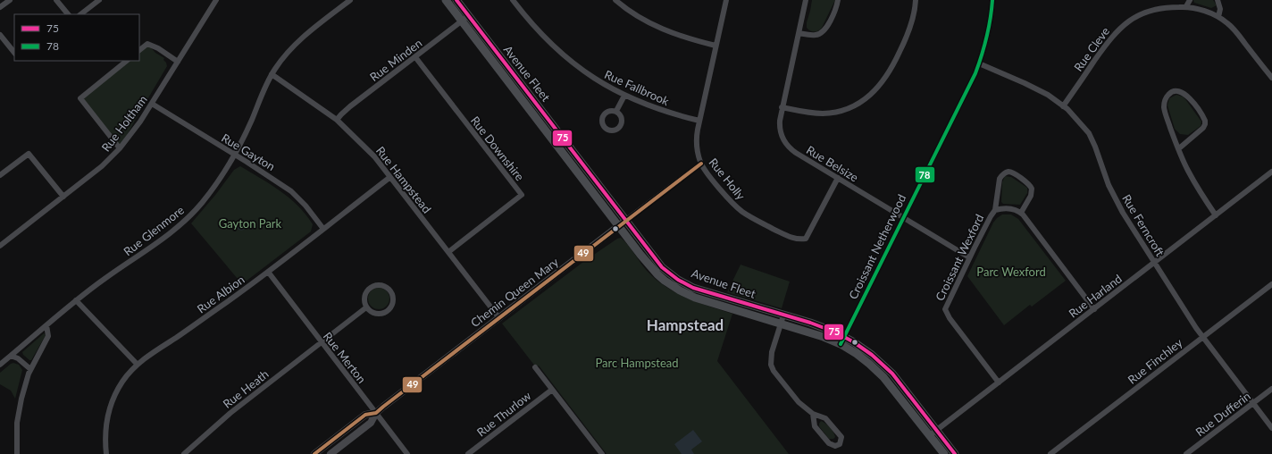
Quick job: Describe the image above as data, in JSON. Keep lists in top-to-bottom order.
{
  "streets": {
    "main road": ["Avenue Fleet"],
    "street": [
      "Rue Cleve",
      "Rue Minden",
      "Rue Fallbrook",
      "Rue Holtham",
      "Rue Downshire",
      "Rue Gayton",
      "Rue Belsize",
      "Rue Holly",
      "Rue Hampstead",
      "Rue Ferncroft",
      "Rue Glenmore",
      "Croissant Netherwood",
      "Croissant Wexford",
      "Chemin Queen Mary",
      "Rue Albion",
      "Rue Harland",
      "Rue Merton",
      "Rue Finchley",
      "Rue Heath",
      "Rue Thurlow",
      "Rue Dufferin"
    ]
  },
  "crossings": [
    ["Rue Cleve", "Rue Ferncroft"],
    ["Rue Minden", "Avenue Fleet"],
    ["Rue Minden", "Rue Downshire"],
    ["Rue Minden", "Rue Hampstead"],
    ["Avenue Fleet", "Croissant Netherwood"],
    ["Avenue Fleet", "Chemin Queen Mary"],
    ["Avenue Fleet", "Rue Harland"],
    ["Rue Fallbrook", "Rue Holly"],
    ["Rue Holtham", "Rue Gayton"],
    ["Rue Downshire", "Rue Hampstead"],
    ["Rue Gayton", "Rue Glenmore"],
    ["Rue Gayton", "Rue Albion"],
    ["Rue Belsize", "Rue Holly"],
    ["Rue Belsize", "Croissant Netherwood"],
    ["Rue Belsize", "Croissant Wexford"],
    ["Rue Holly", "Chemin Queen Mary"],
    ["Rue Hampstead", "Rue Glenmore"],
    ["Rue Hampstead", "Chemin Queen Mary"],
    ["Rue Hampstead", "Rue Albion"],
    ["Rue Ferncroft", "Croissant Netherwood"],
    ["Rue Ferncroft", "Rue Harland"],
    ["Rue Ferncroft", "Rue Finchley"],
    ["Rue Ferncroft", "Rue Dufferin"],
    ["Croissant Wexford", "Rue Harland"],
    ["Chemin Queen Mary", "Rue Merton"],
    ["Rue Albion", "Rue Merton"],
    ["Rue Merton", "Rue Heath"]
  ],
  "districts": ["Hampstead"],
  "parks": ["Gayton Park", "Parc Wexford", "Parc Hampstead"],
  "lines": ["transit line 75", "transit line 78", "transit line 49"],
  "legend": ["75", "78"]
}
